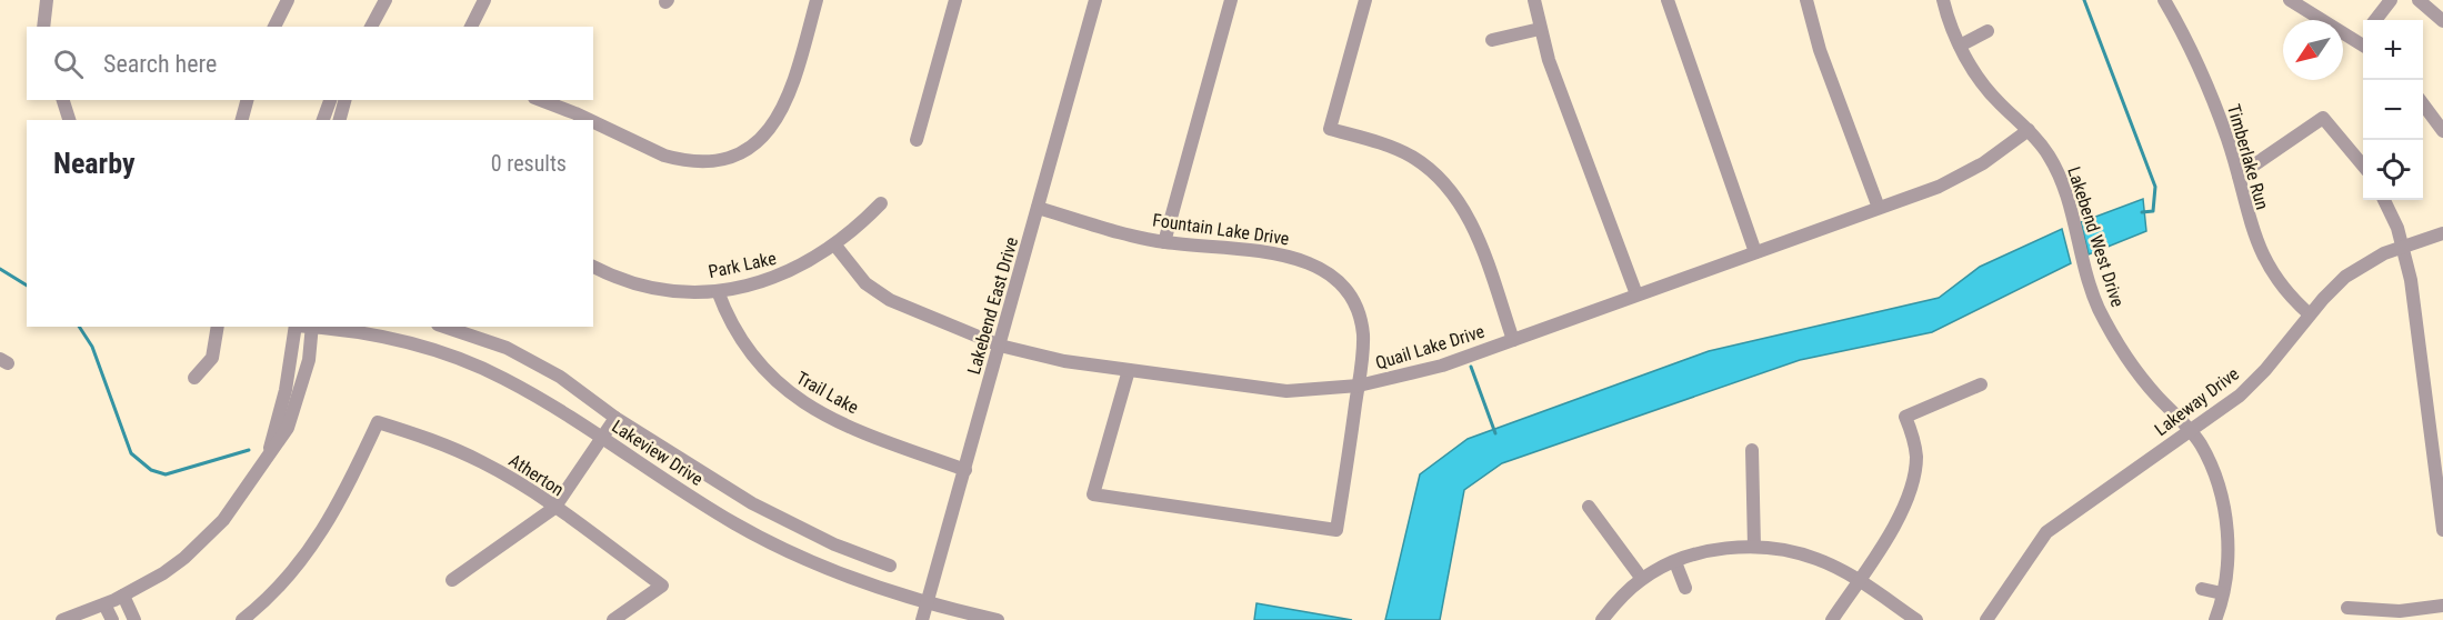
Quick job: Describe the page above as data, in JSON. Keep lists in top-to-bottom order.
{
  "streets": {
    "street": [
      "Timberlake Run",
      "Fountain Lake Drive",
      "Lakebend West Drive",
      "Park Lake",
      "Lakebend East Drive",
      "Quail Lake Drive",
      "Trail Lake",
      "Lakeway Drive",
      "Lakeview Drive",
      "Atherton"
    ]
  },
  "crossings": [
    ["Timberlake Run", "Lakeway Drive"],
    ["Fountain Lake Drive", "Lakebend East Drive"],
    ["Fountain Lake Drive", "Quail Lake Drive"],
    ["Lakebend West Drive", "Quail Lake Drive"],
    ["Lakebend West Drive", "Lakeway Drive"],
    ["Park Lake", "Quail Lake Drive"],
    ["Park Lake", "Trail Lake"],
    ["Lakebend East Drive", "Quail Lake Drive"],
    ["Lakebend East Drive", "Trail Lake"],
    ["Lakebend East Drive", "Lakeview Drive"]
  ],
  "north": "bottom left",
  "page": {
    "map_buttons": ["+", "−"],
    "search": "Search here",
    "heading": ["Nearby", "0 results"]
  }
}
